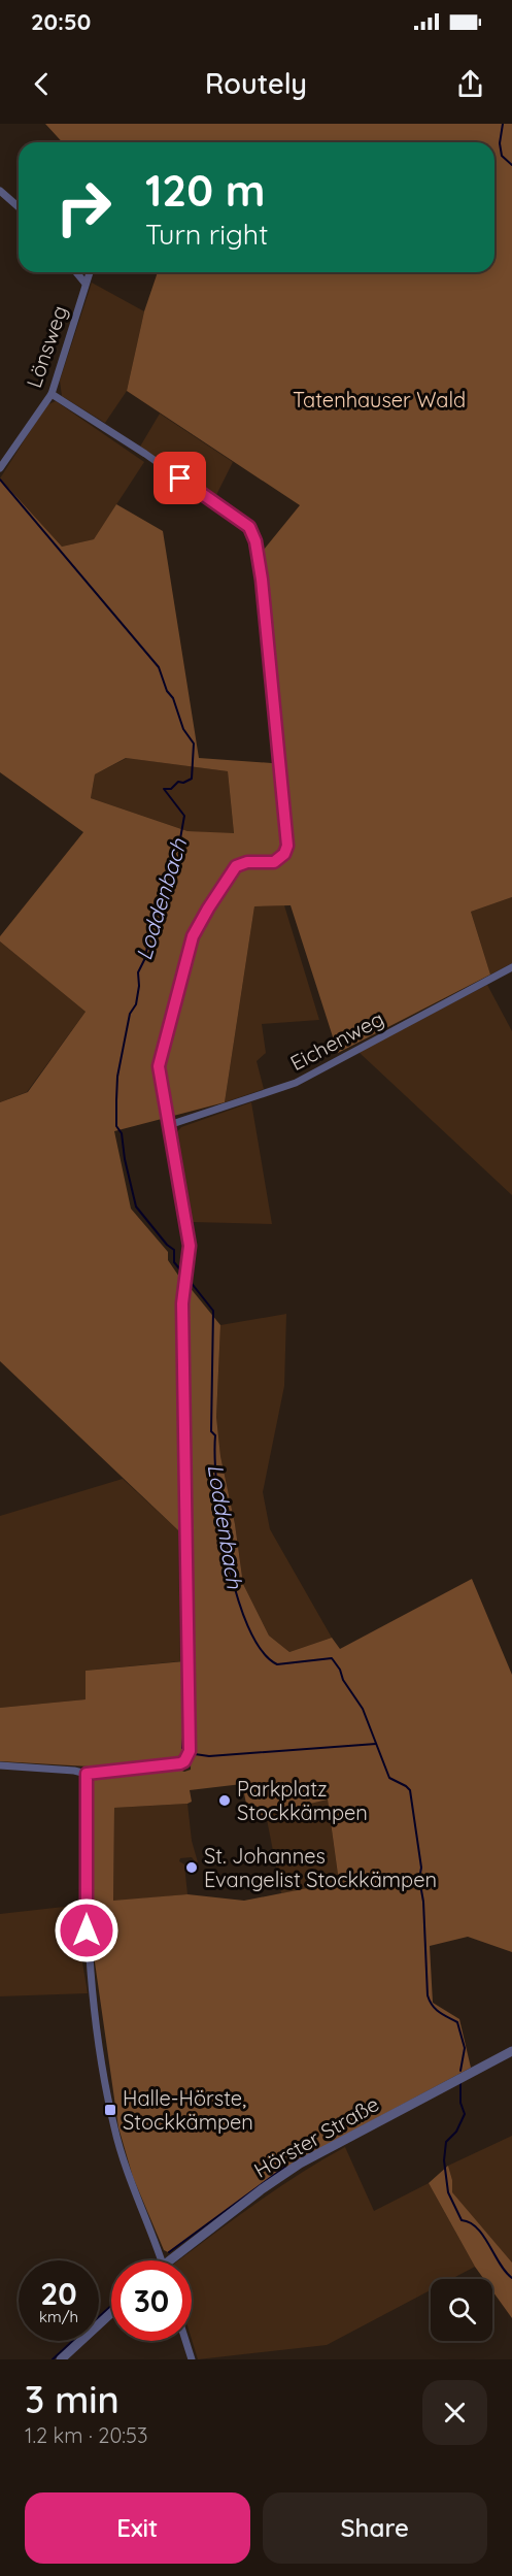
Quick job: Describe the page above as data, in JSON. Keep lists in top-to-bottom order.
{
  "streets": {
    "street": ["Lönsweg", "Eichenweg", "Hörster Straße"]
  },
  "water": ["Loddenbach"],
  "parks": ["Tatenhauser Wald"],
  "places": {
    "other": ["Parkplatz Stockkämpen", "St. Johannes Evangelist Stockkämpen"],
    "transit": ["Halle-Hörste, Stockkämpen"]
  },
  "page": {
    "status": "20:50",
    "header": "Routely",
    "turn": ["120 m", "Turn right"],
    "speed": "20 km/h",
    "limit": "30",
    "heading": ["3 min", "1.2 km · 20:53"],
    "buttons": ["Exit", "Share"]
  }
}
